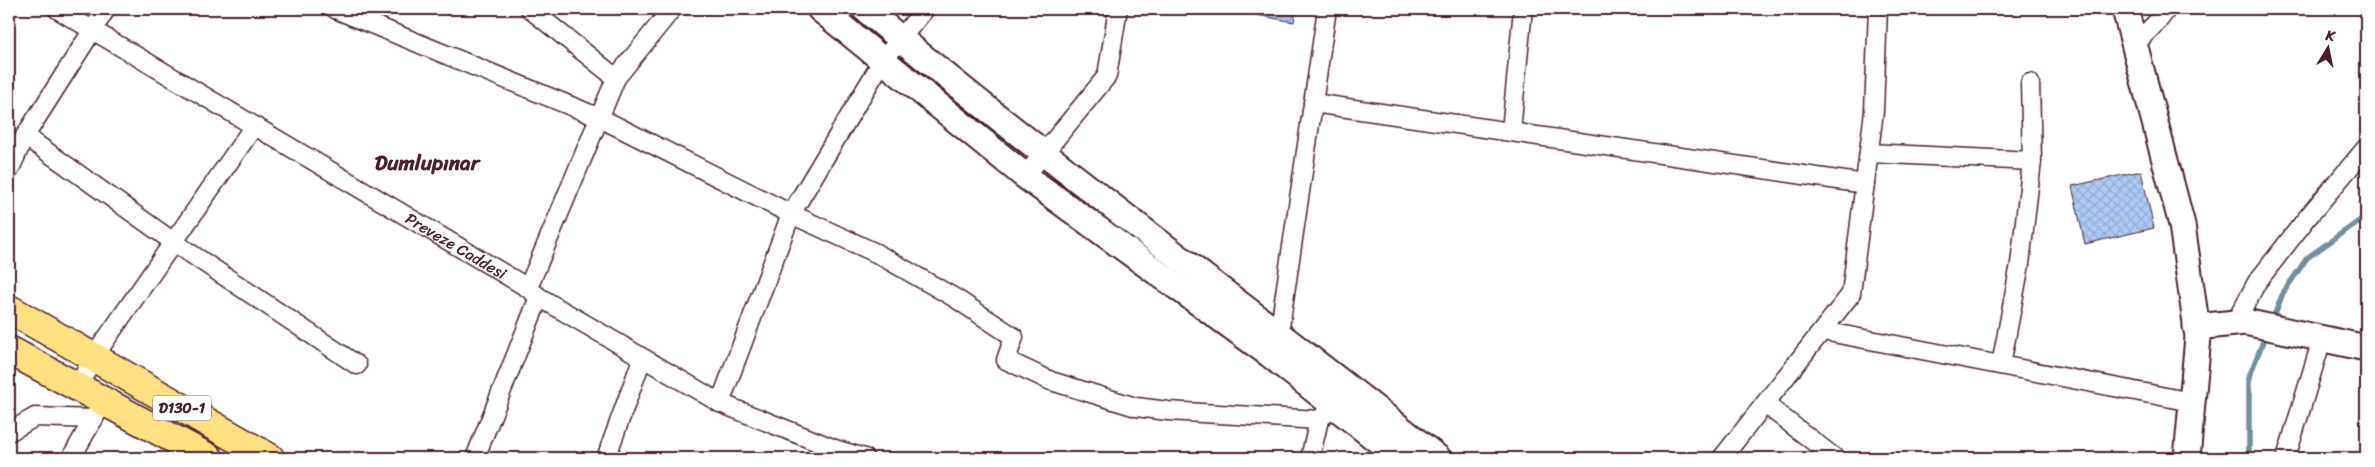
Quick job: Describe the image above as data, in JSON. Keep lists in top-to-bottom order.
{
  "streets": {
    "highway": ["D130-1"],
    "street": ["Preveze Caddesi"]
  },
  "districts": ["Dumlupınar"],
  "north": "top"
}
